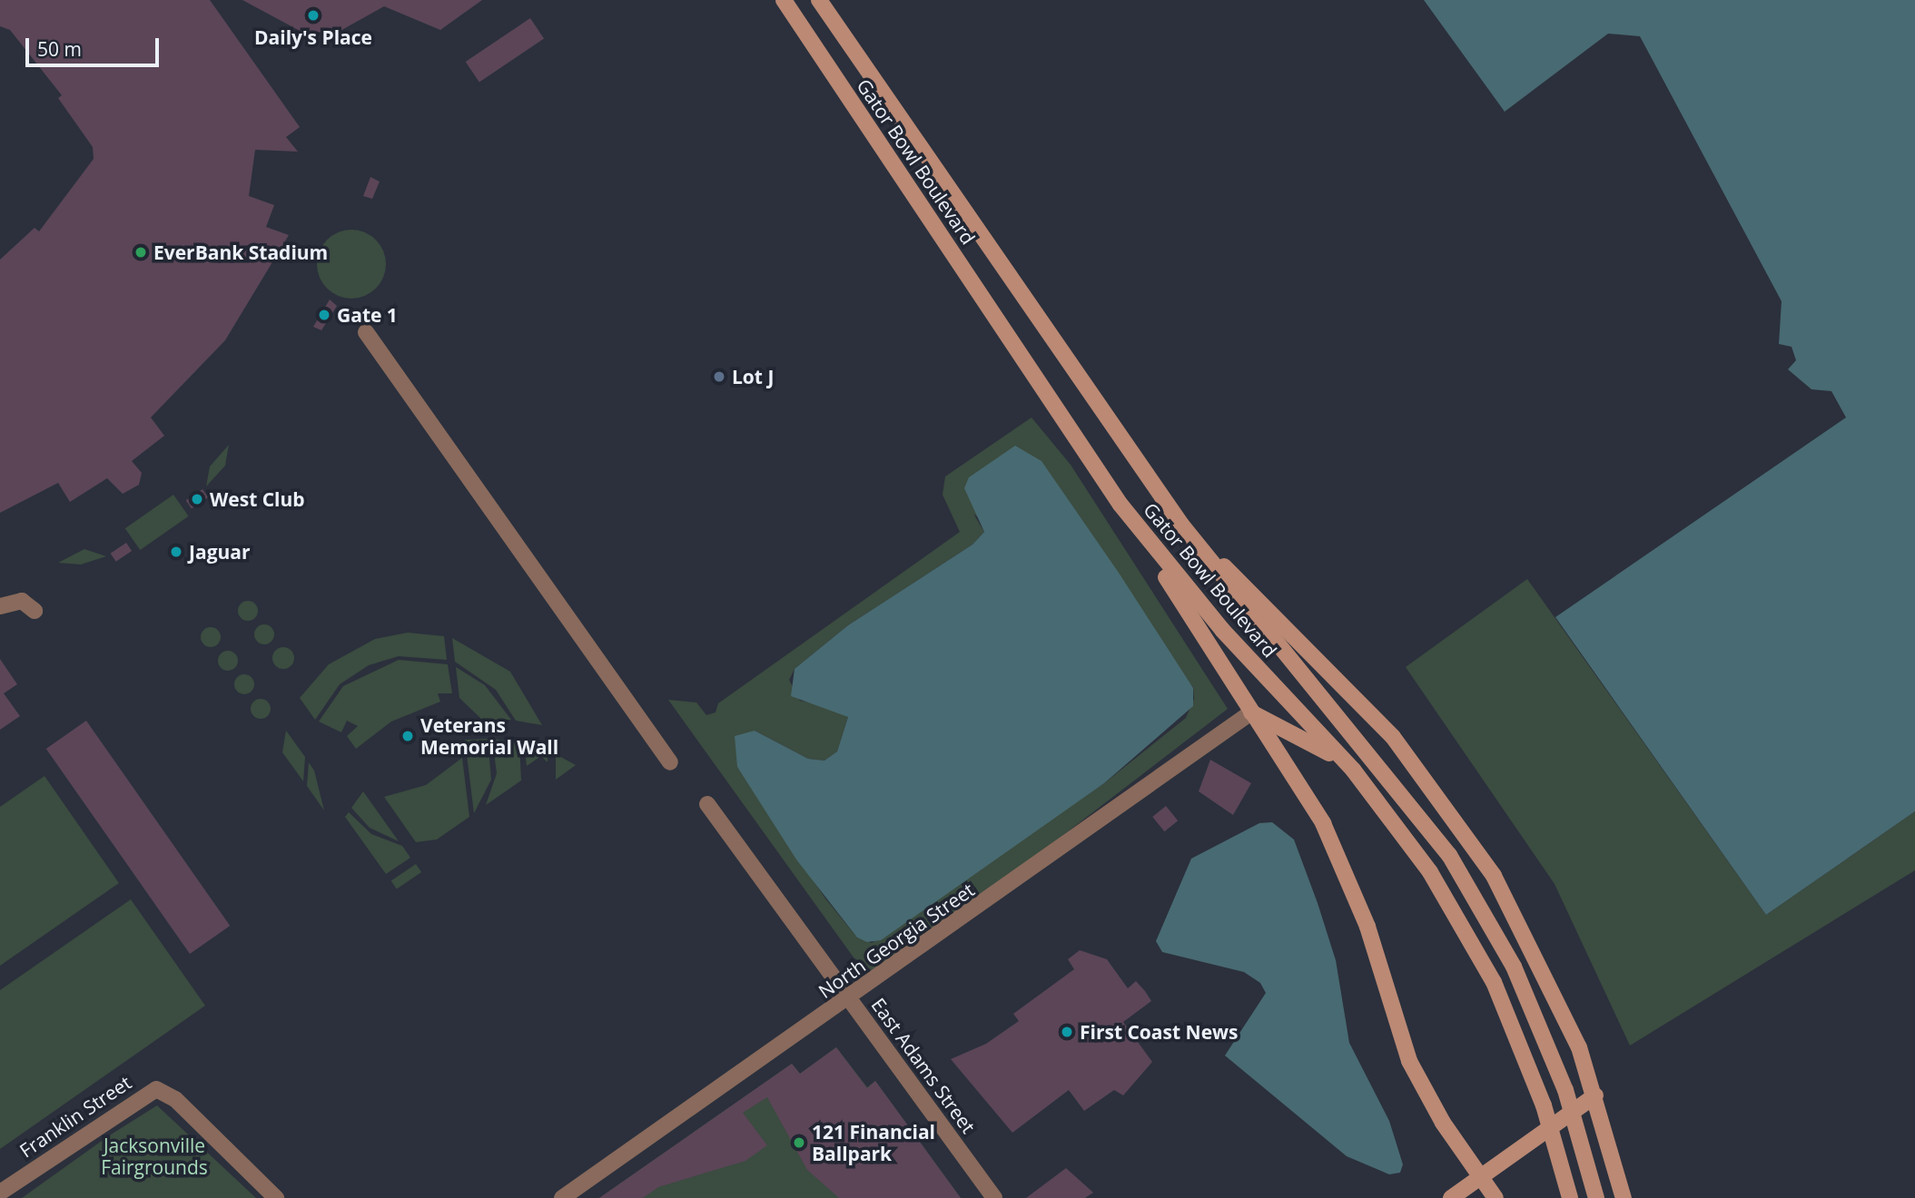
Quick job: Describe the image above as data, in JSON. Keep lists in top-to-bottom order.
{
  "streets": {
    "main road": ["Gator Bowl Boulevard"],
    "street": ["North Georgia Street", "East Adams Street", "Franklin Street"]
  },
  "crossings": [
    ["North Georgia Street", "East Adams Street"]
  ],
  "parks": ["Jacksonville Fairgrounds"],
  "places": [
    "Daily's Place",
    "EverBank Stadium",
    "Gate 1",
    "Lot J",
    "West Club",
    "Jaguar",
    "Veterans Memorial Wall",
    "First Coast News",
    "121 Financial Ballpark"
  ],
  "scale_bar": "50 m"
}
